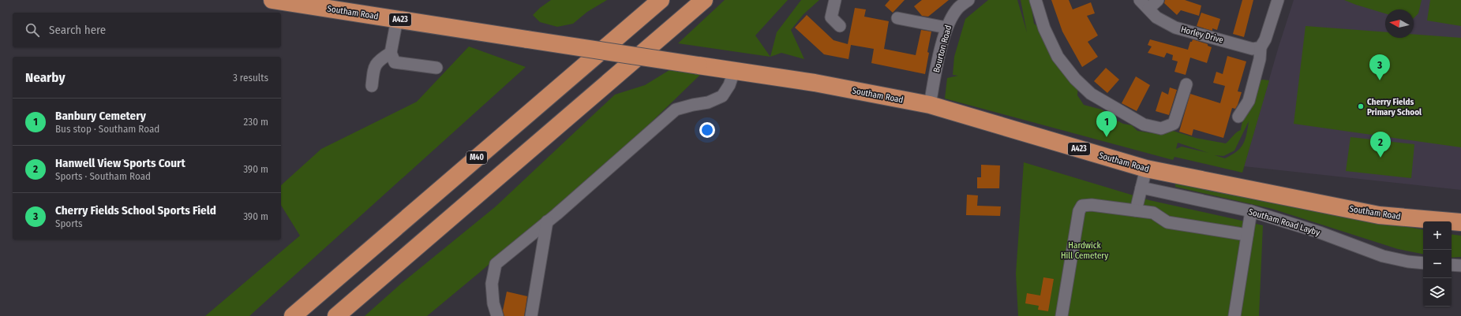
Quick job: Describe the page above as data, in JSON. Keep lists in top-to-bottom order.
{
  "streets": {
    "highway": ["Southam Road", "A423", "M40"],
    "street": ["Horley Drive", "Bourton Road", "Southam Road Layby"]
  },
  "crossings": [
    ["Southam Road", "Bourton Road"]
  ],
  "parks": ["Hardwick Hill Cemetery"],
  "places": ["Cherry Fields Primary School"],
  "north": "left",
  "page": {
    "search": "Search here",
    "pins": ["3", "1", "2"],
    "heading": ["Nearby", "3 results"],
    "list": [
      {
        "mark": "1",
        "name": "Banbury Cemetery",
        "note": "Bus stop · Southam Road",
        "value": "230 m"
      },
      {
        "mark": "2",
        "name": "Hanwell View Sports Court",
        "note": "Sports · Southam Road",
        "value": "390 m"
      },
      {
        "mark": "3",
        "name": "Cherry Fields School Sports Field",
        "note": "Sports",
        "value": "390 m"
      }
    ],
    "map_buttons": ["+", "−"]
  }
}
